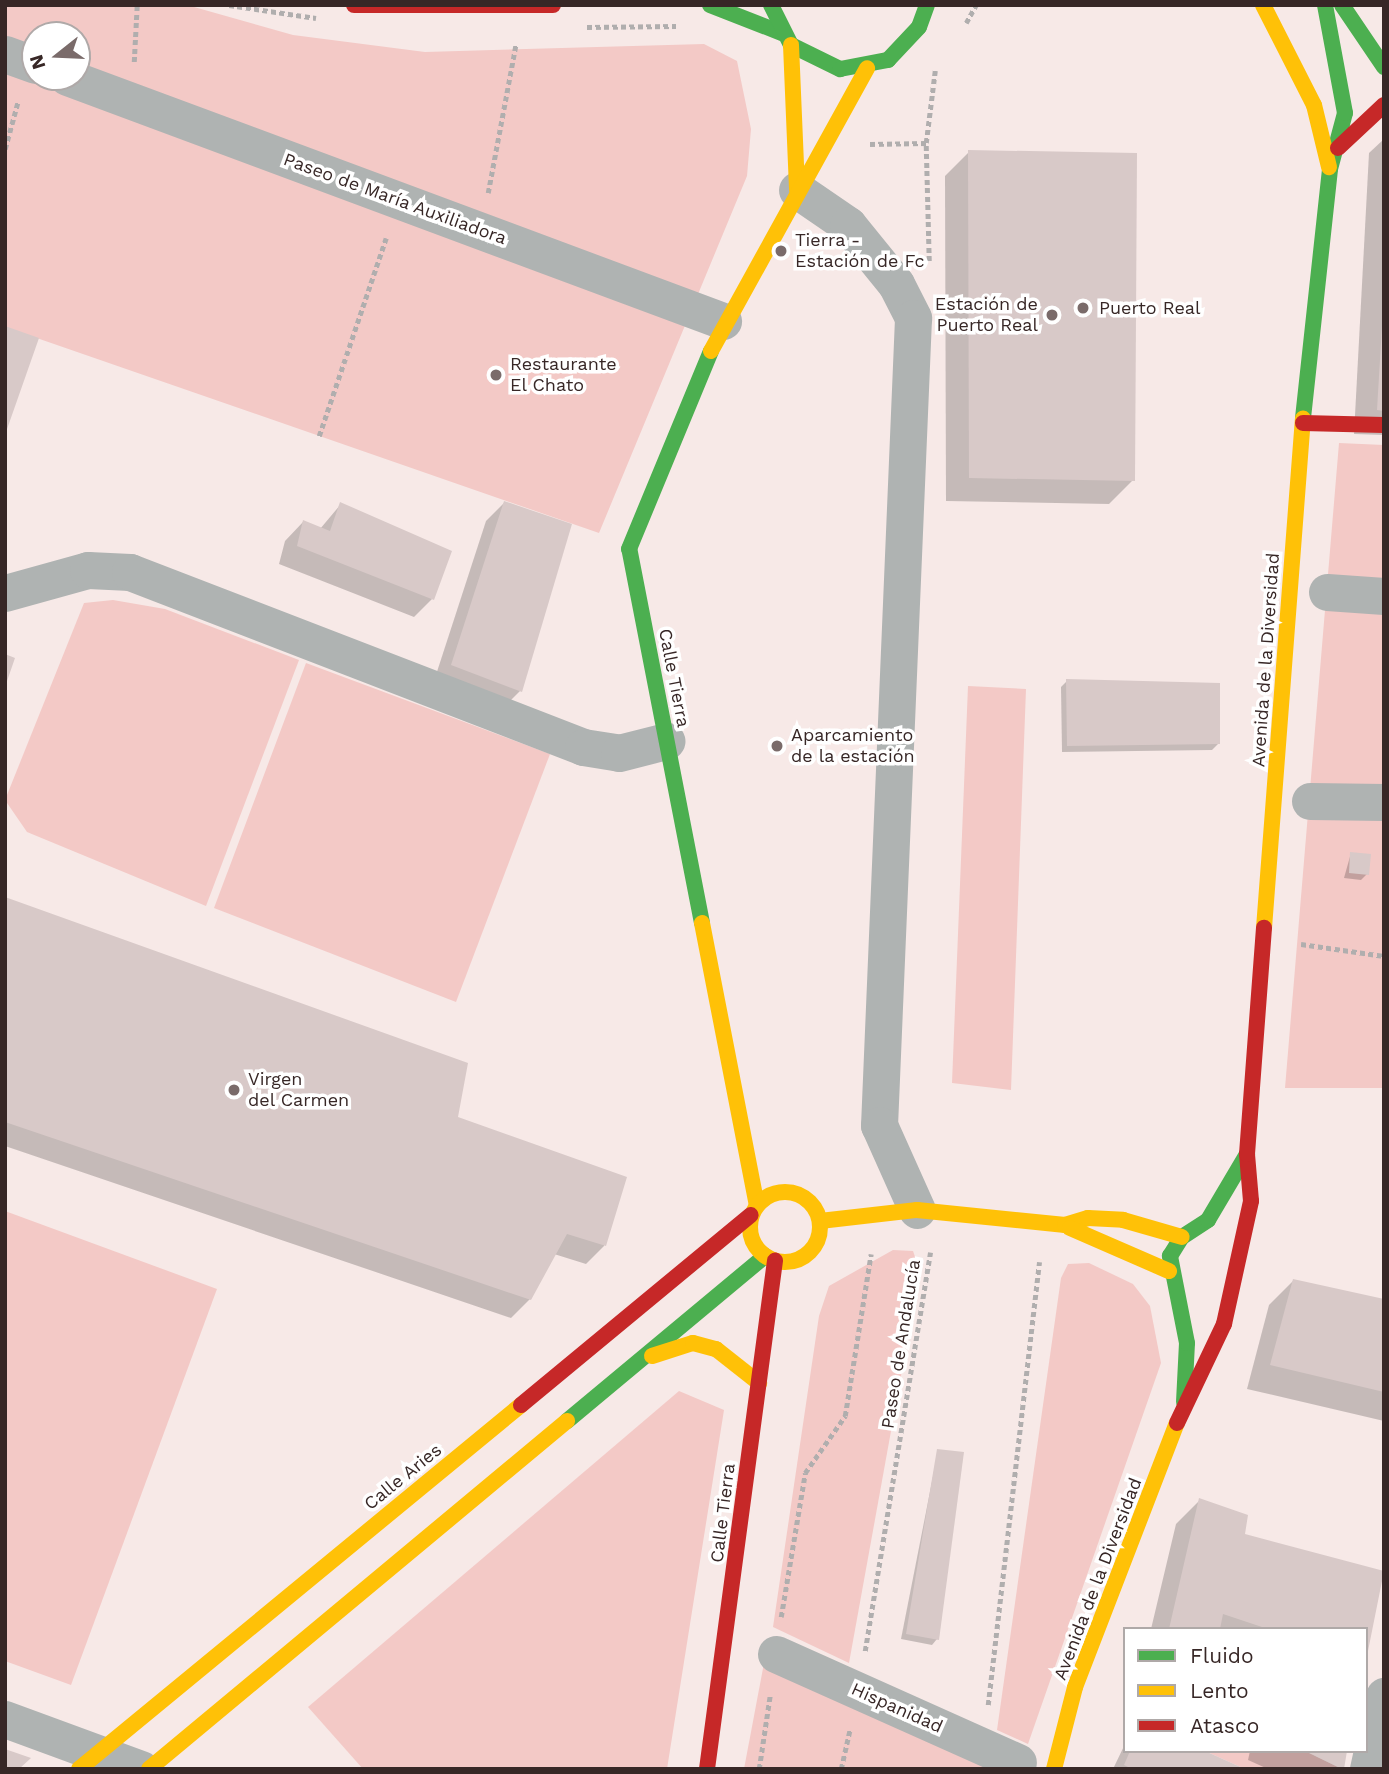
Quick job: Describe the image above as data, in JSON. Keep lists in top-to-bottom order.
{
  "streets": {
    "street": [
      "Paseo de María Auxiliadora",
      "Avenida de la Diversidad",
      "Calle Tierra",
      "Calle Aries",
      "Hispanidad"
    ],
    "path": ["Paseo de Andalucía"]
  },
  "crossings": [
    ["Paseo de María Auxiliadora", "Calle Tierra"],
    ["Calle Tierra", "Calle Aries"],
    ["Paseo de Andalucía", "Hispanidad"]
  ],
  "places": [
    "Tierra - Estación de Fc",
    "Puerto Real",
    "Estación de Puerto Real",
    "Restaurante El Chato",
    "Aparcamiento de la estación",
    "Virgen del Carmen"
  ],
  "legend": ["Fluido", "Lento", "Atasco"],
  "north": "left"
}
